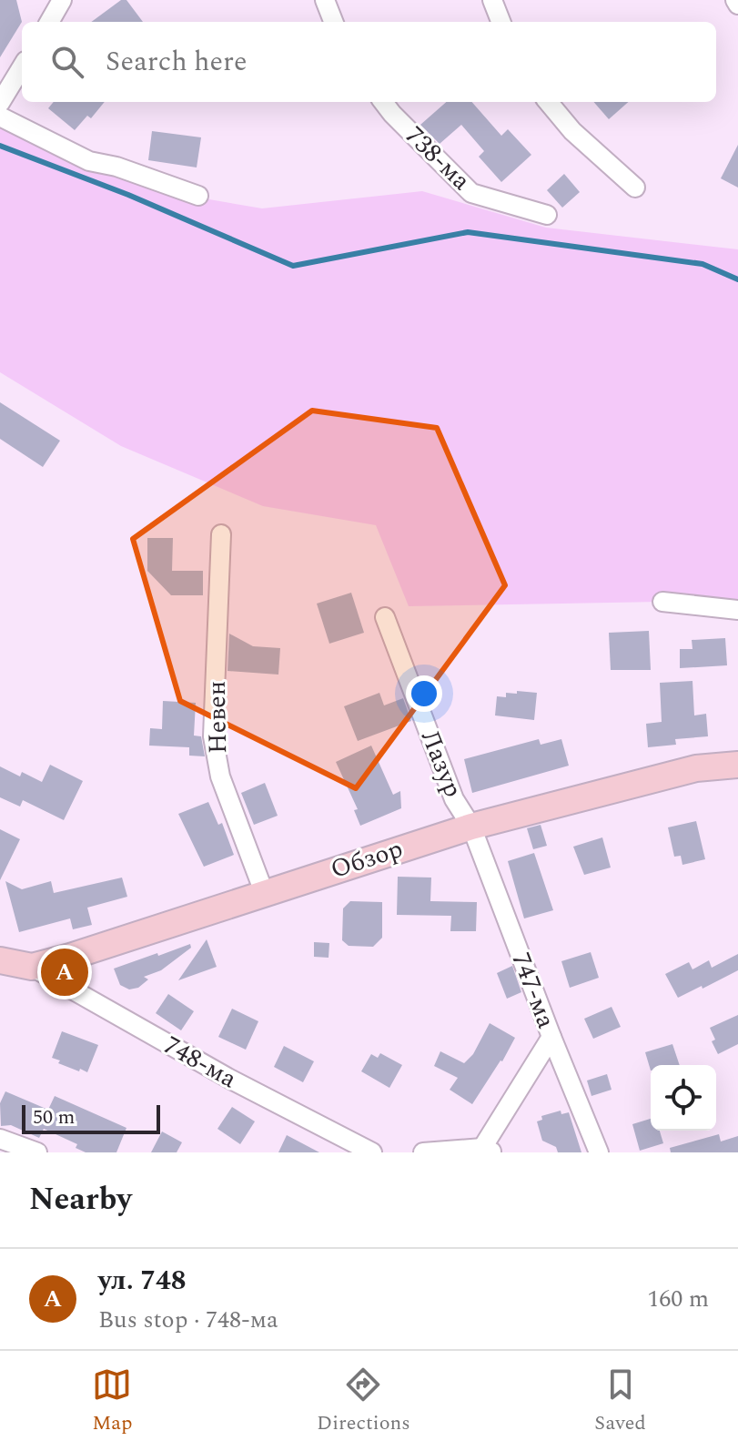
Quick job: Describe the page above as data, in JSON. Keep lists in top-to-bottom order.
{
  "streets": {
    "street": [
      "738-ма",
      "Невен",
      "Лазур",
      "Обзор",
      "747-ма",
      "748-ма"
    ]
  },
  "crossings": [
    ["Невен", "Обзор"],
    ["Лазур", "Обзор"],
    ["Лазур", "747-ма"],
    ["Обзор", "747-ма"],
    ["Обзор", "748-ма"]
  ],
  "scale_bar": "50 m",
  "page": {
    "search": "Search here",
    "pins": "A",
    "scale": "50 m",
    "heading": "Nearby",
    "list": [
      {
        "mark": "A",
        "name": "ул. 748",
        "note": "Bus stop · 748-ма",
        "value": "160 m"
      }
    ],
    "nav": ["Map", "Directions", "Saved"]
  }
}
